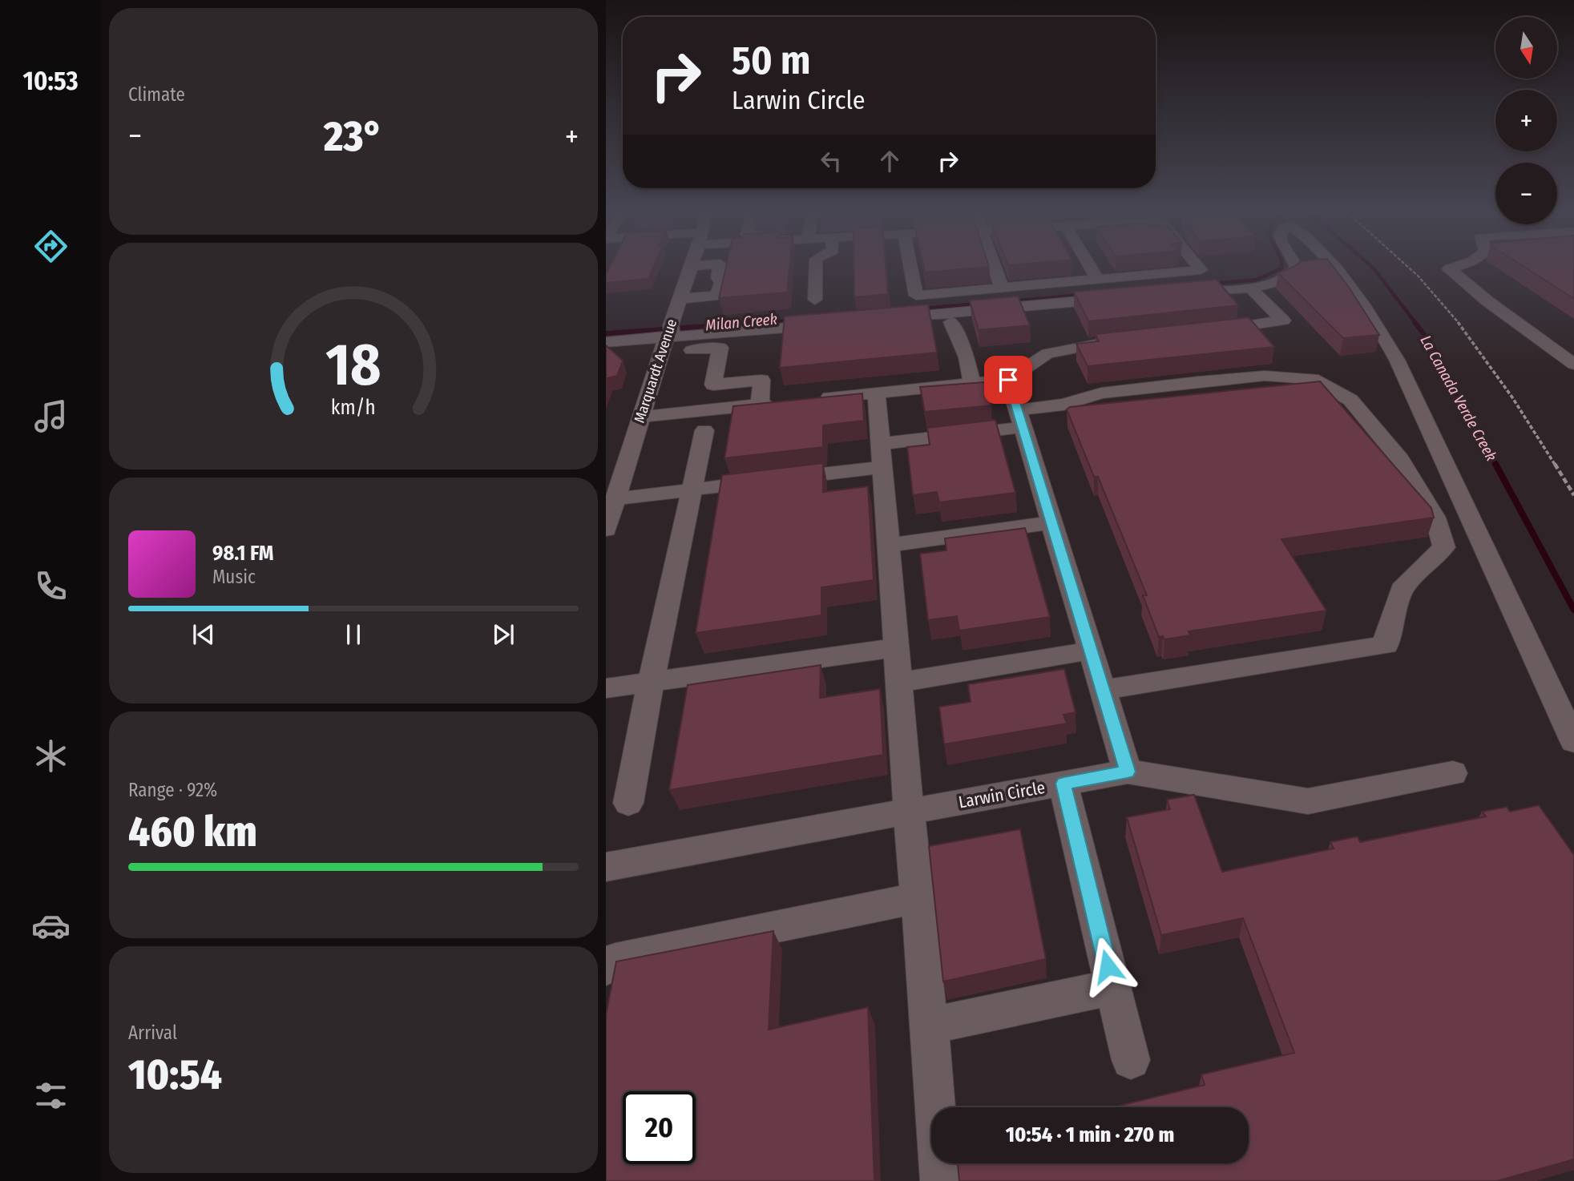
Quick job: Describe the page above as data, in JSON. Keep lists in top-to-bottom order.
{
  "streets": {
    "street": ["Marquardt Avenue", "Larwin Circle"]
  },
  "water": ["Milan Creek", "La Canada Verde Creek"],
  "north": "bottom",
  "page": {
    "tabs": "10:53",
    "tile": [
      "Climate",
      ["Range · 92%", "460 km"],
      ["Arrival", "10:54"]
    ],
    "map_buttons": ["+", "−"],
    "turn": ["50 m", "Larwin Circle"],
    "heat": ["−", "23°", "+"],
    "song": ["98.1 FM", "Music"],
    "limit": "20",
    "trip": "10:54 · 1 min · 270 m",
    "gauge": ["18", "km/h"]
  }
}
